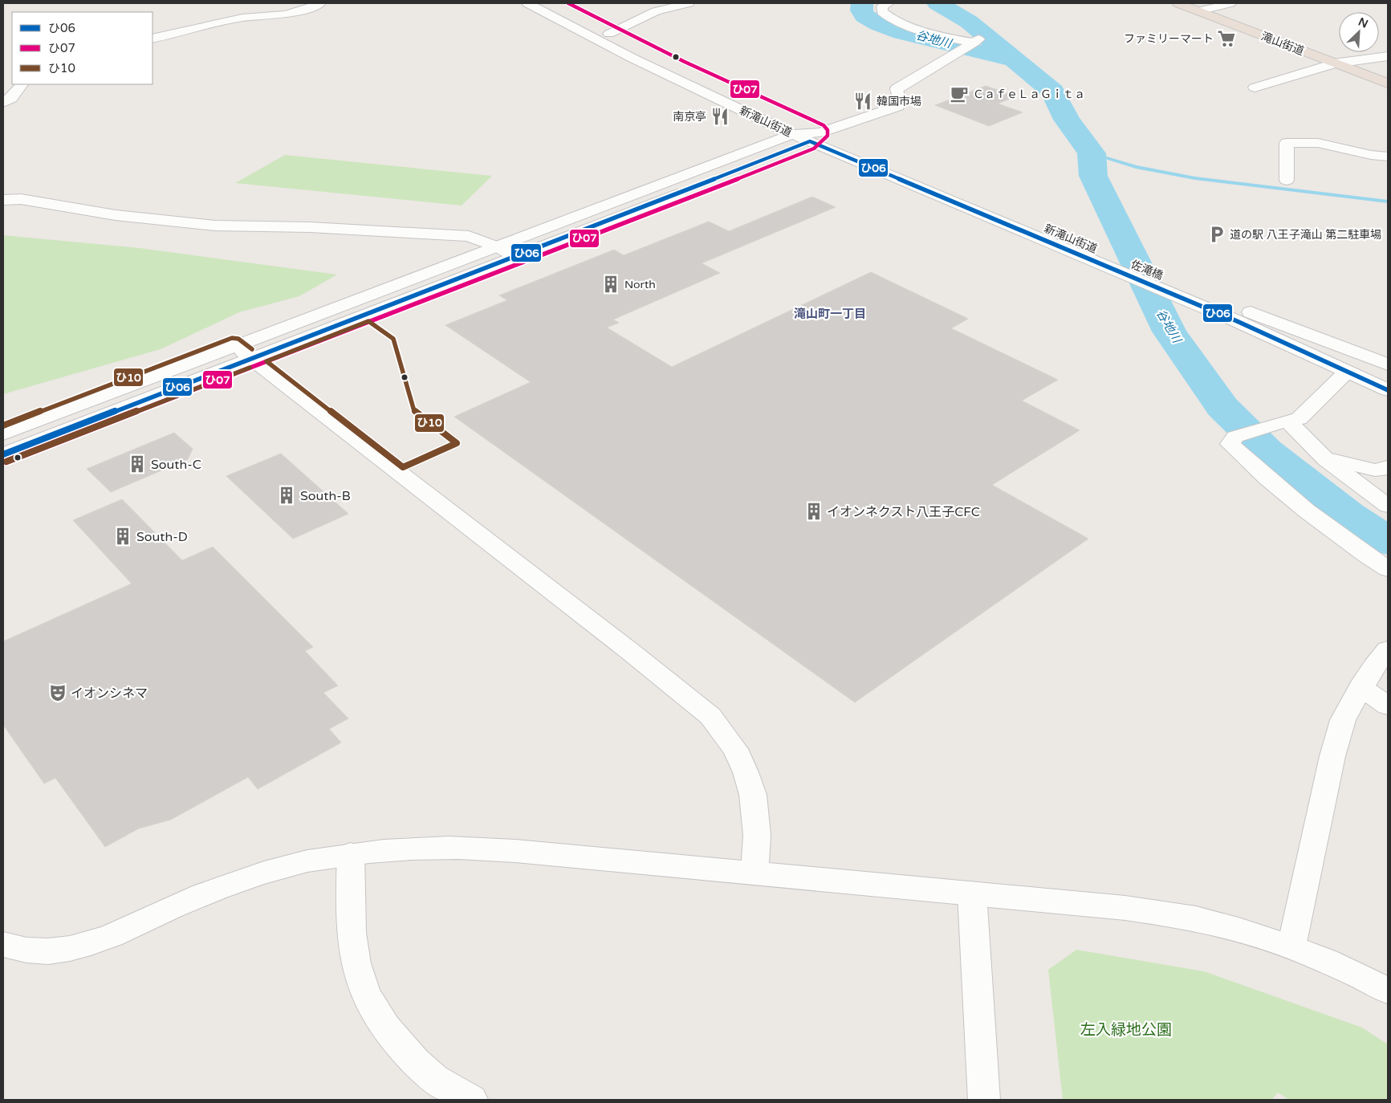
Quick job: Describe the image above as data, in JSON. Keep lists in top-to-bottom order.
{
  "streets": {
    "highway": ["滝山街道"],
    "street": ["新滝山街道", "佐滝橋"]
  },
  "crossings": [
    ["新滝山街道", "佐滝橋"]
  ],
  "districts": ["滝山町一丁目"],
  "water": ["谷地川"],
  "parks": ["左入緑地公園"],
  "places": {
    "supermarket": ["ファミリーマート"],
    "cafe": ["ＣａｆｅＬａＧｉｔａ"],
    "restaurant": ["韓国市場", "南京亭"],
    "parking": ["道の駅 八王子滝山 第二駐車場"],
    "building": [
      "North",
      "South-C",
      "South-B",
      "イオンネクスト八王子CFC",
      "South-D"
    ],
    "theatre": ["イオンシネマ"]
  },
  "lines": ["transit line ひ07", "transit line ひ06", "transit line ひ10"],
  "legend": ["ひ06", "ひ07", "ひ10"],
  "north": "top right"
}
